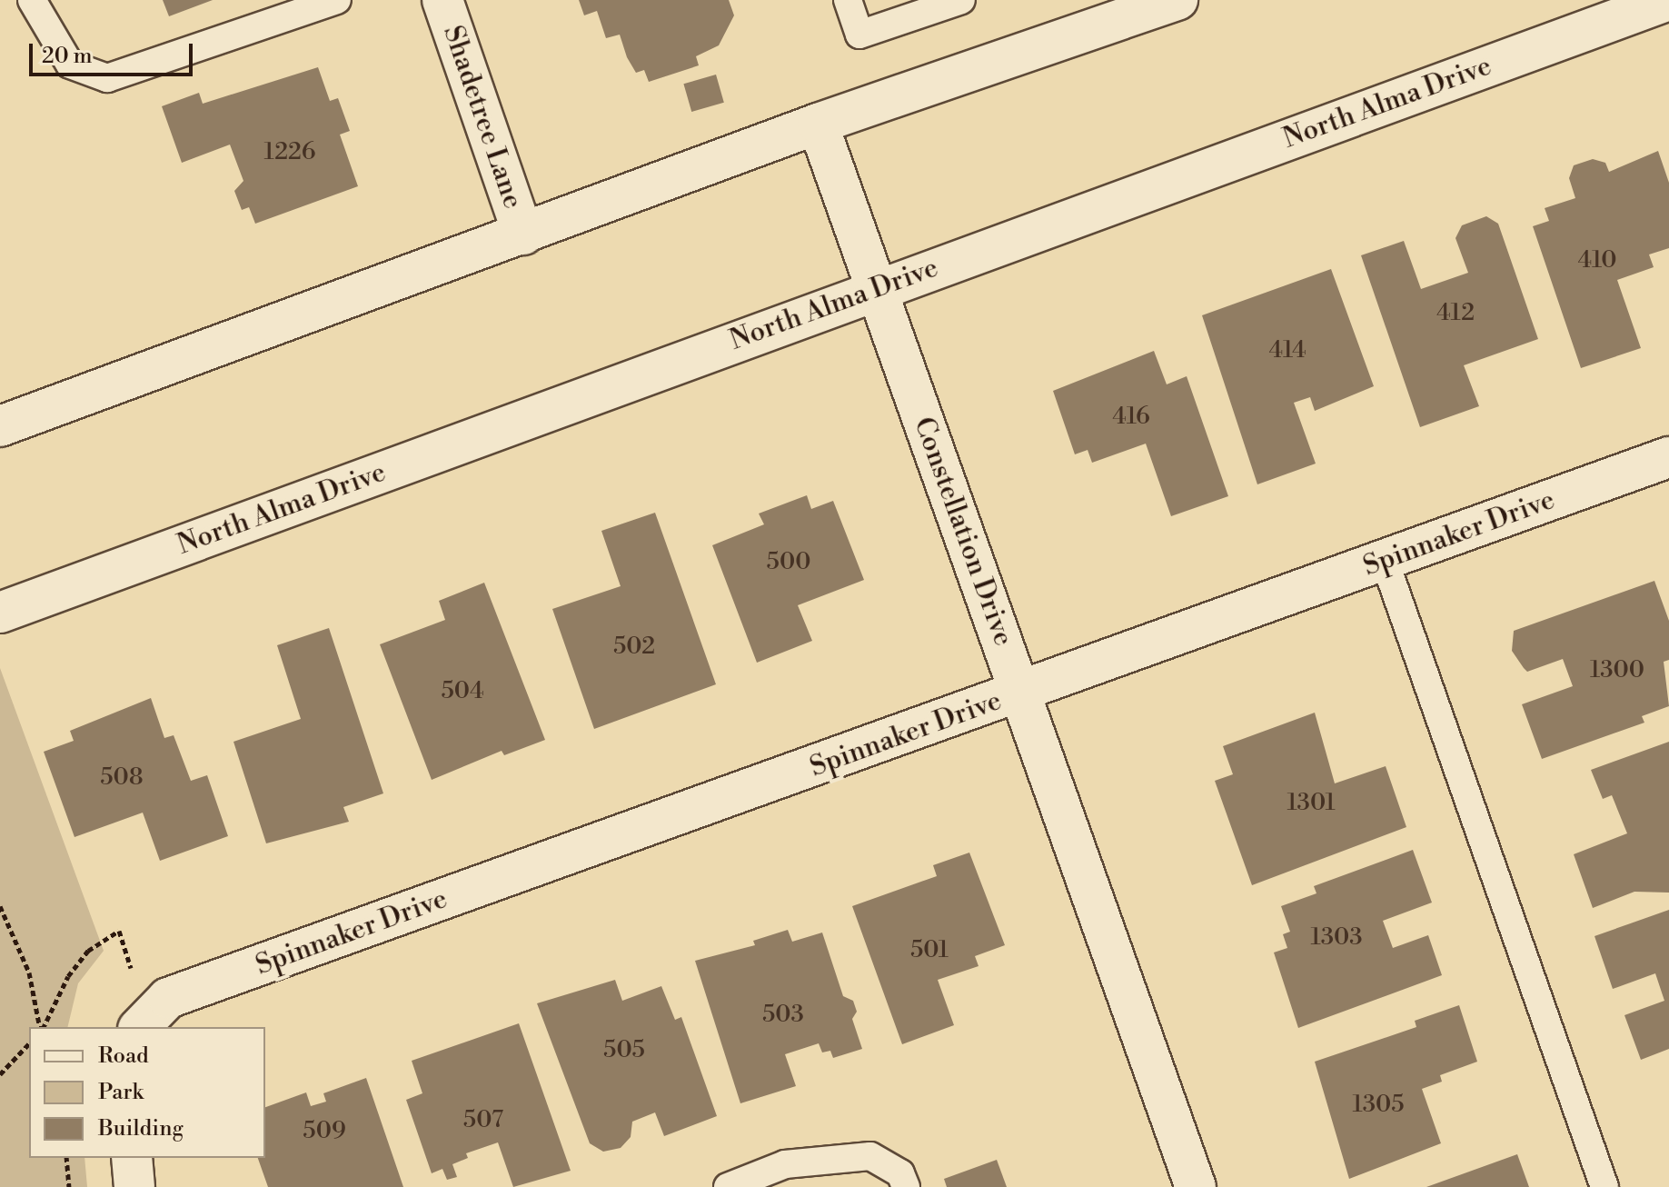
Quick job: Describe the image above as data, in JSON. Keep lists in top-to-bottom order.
{
  "streets": {
    "street": [
      "North Alma Drive",
      "Shadetree Lane",
      "Constellation Drive",
      "Spinnaker Drive"
    ]
  },
  "crossings": [
    ["North Alma Drive", "Constellation Drive"],
    ["Constellation Drive", "Spinnaker Drive"]
  ],
  "house_numbers": [
    "1226",
    "410",
    "412",
    "414",
    "416",
    "500",
    "502",
    "1300",
    "504",
    "508",
    "1301",
    "1303",
    "501",
    "503",
    "505",
    "1305",
    "507",
    "509"
  ],
  "legend": ["Road", "Park", "Building"],
  "scale_bar": "20 m"
}
